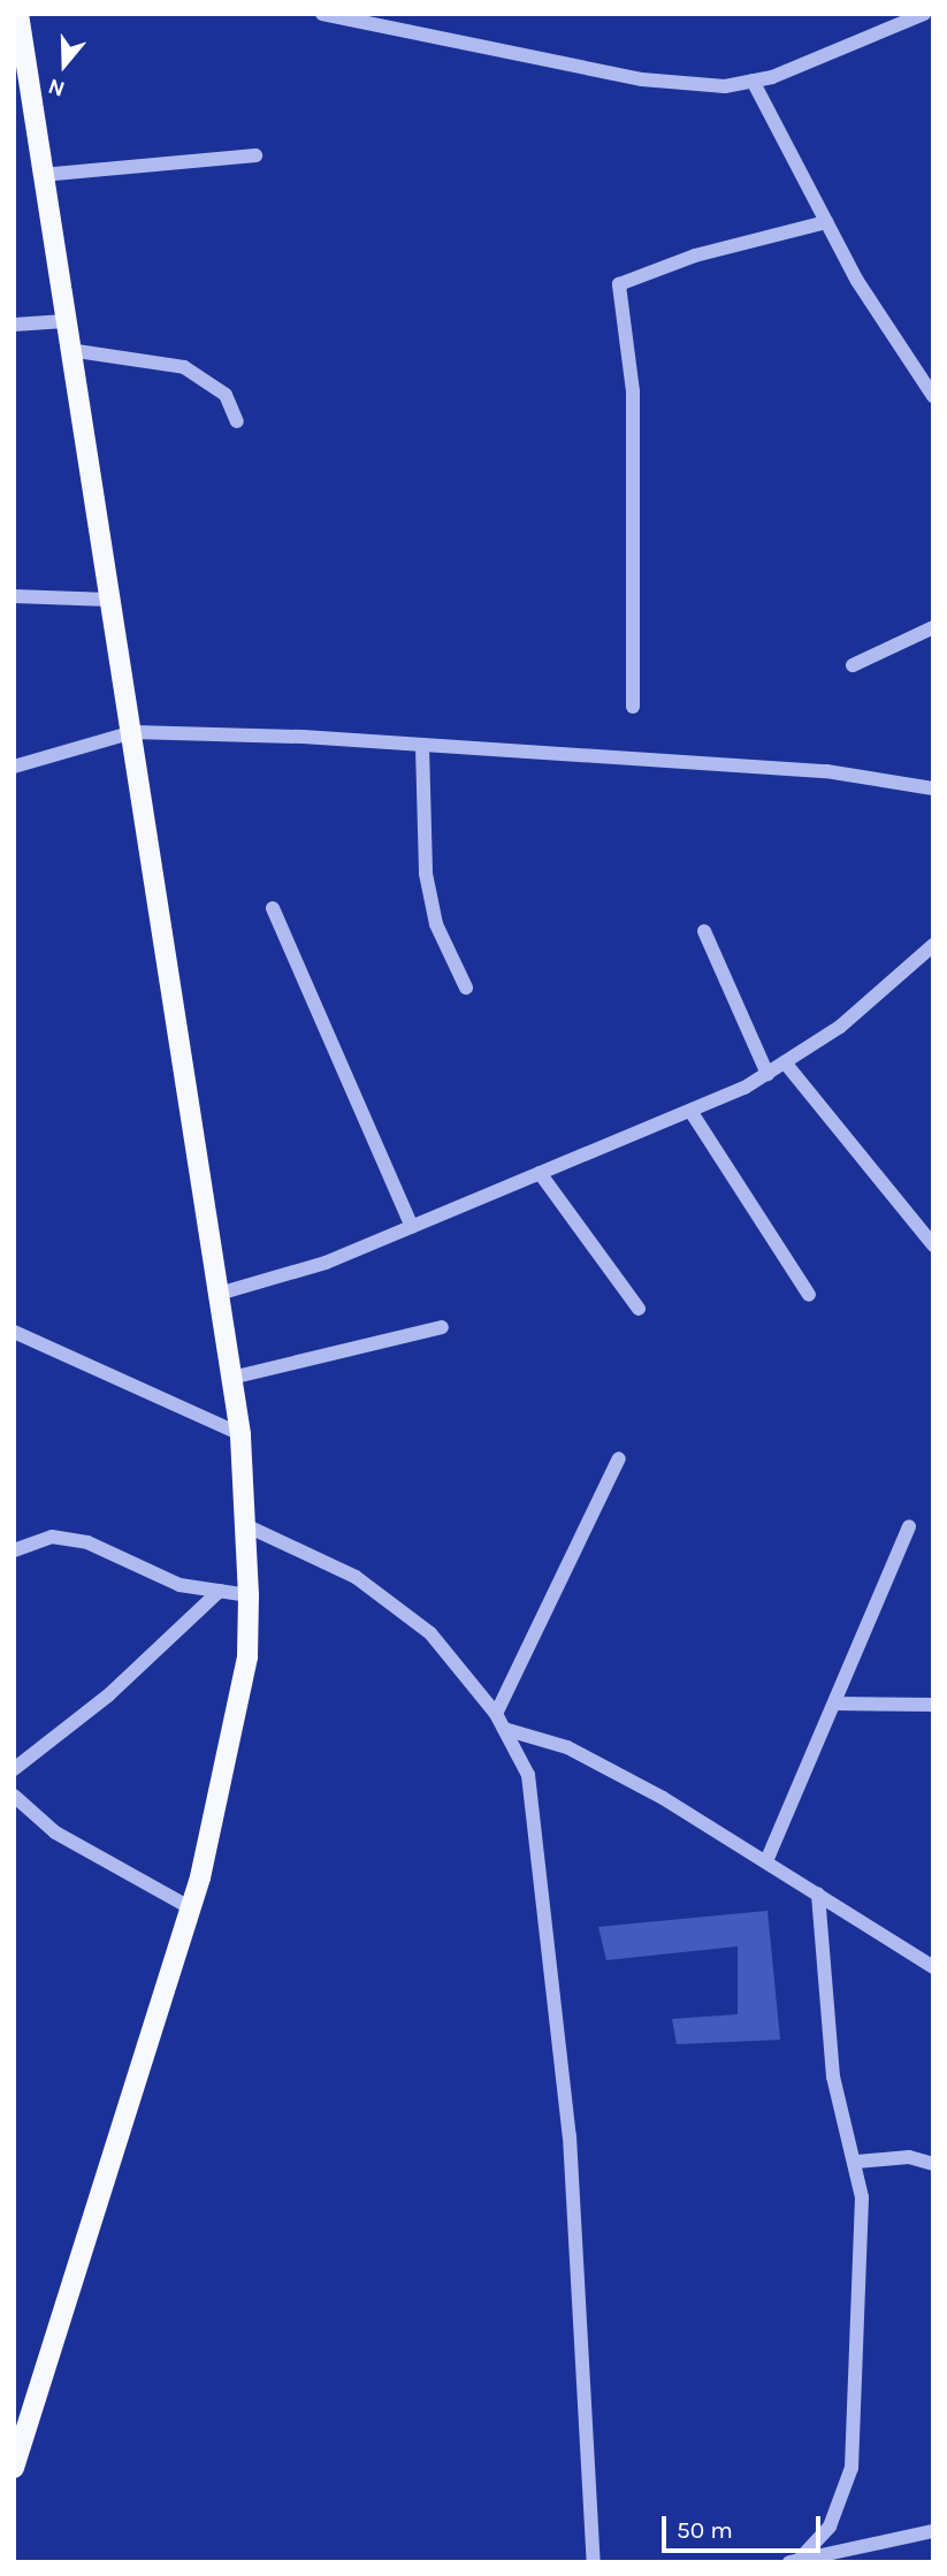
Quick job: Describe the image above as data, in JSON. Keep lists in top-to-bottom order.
{
  "scale_bar": "50 m",
  "north": "bottom"
}
